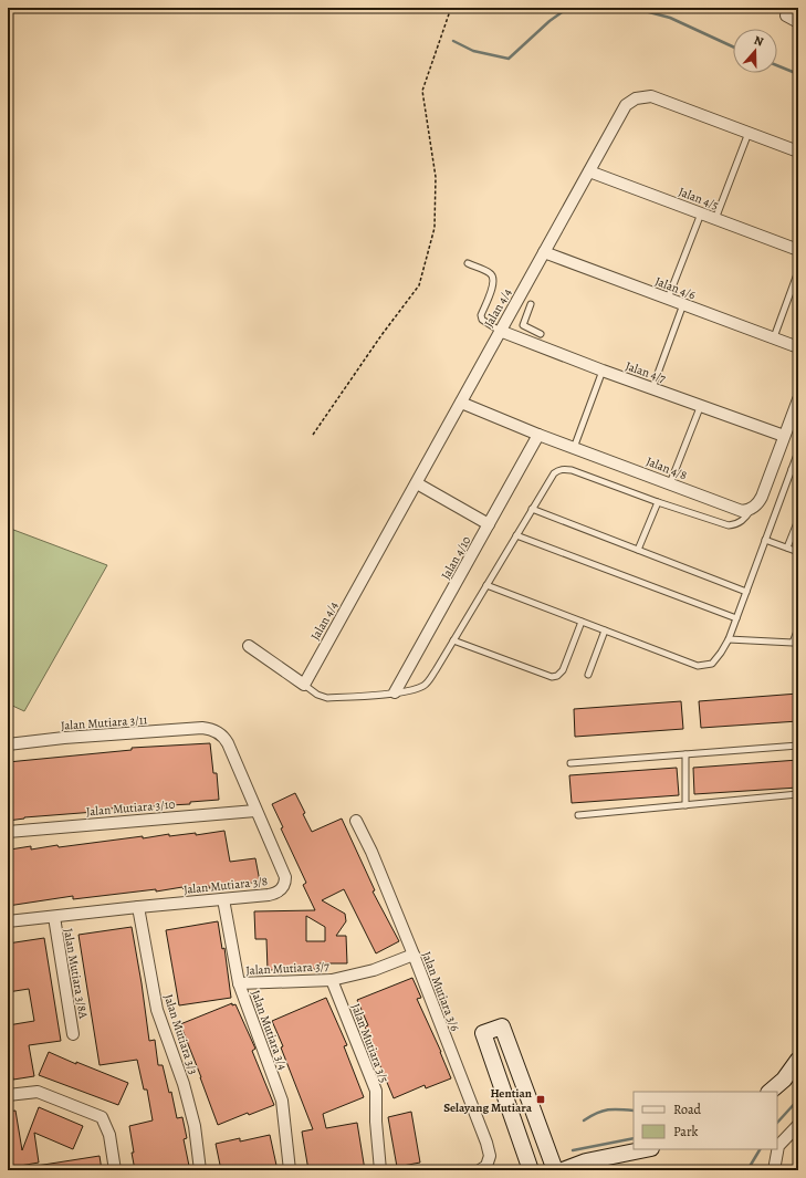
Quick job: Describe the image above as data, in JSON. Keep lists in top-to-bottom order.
{
  "streets": {
    "street": [
      "Jalan 4/5",
      "Jalan 4/6",
      "Jalan 4/4",
      "Jalan 4/7",
      "Jalan 4/8",
      "Jalan 4/10",
      "Jalan Mutiara 3/11",
      "Jalan Mutiara 3/10",
      "Jalan Mutiara 3/8",
      "Jalan Mutiara 3/7",
      "Jalan Mutiara 3/8A",
      "Jalan Mutiara 3/6",
      "Jalan Mutiara 3/4",
      "Jalan Mutiara 3/3",
      "Jalan Mutiara 3/5"
    ]
  },
  "crossings": [
    ["Jalan 4/5", "Jalan 4/4"],
    ["Jalan 4/6", "Jalan 4/4"],
    ["Jalan 4/4", "Jalan 4/7"],
    ["Jalan 4/4", "Jalan 4/8"],
    ["Jalan 4/8", "Jalan 4/10"],
    ["Jalan Mutiara 3/11", "Jalan Mutiara 3/8"],
    ["Jalan Mutiara 3/10", "Jalan Mutiara 3/8"],
    ["Jalan Mutiara 3/8", "Jalan Mutiara 3/8A"],
    ["Jalan Mutiara 3/8", "Jalan Mutiara 3/4"],
    ["Jalan Mutiara 3/8", "Jalan Mutiara 3/3"],
    ["Jalan Mutiara 3/7", "Jalan Mutiara 3/6"],
    ["Jalan Mutiara 3/7", "Jalan Mutiara 3/4"],
    ["Jalan Mutiara 3/7", "Jalan Mutiara 3/5"]
  ],
  "places": {
    "transit": ["Hentian Selayang Mutiara"]
  },
  "legend": ["Road", "Park"],
  "north": "top"
}
